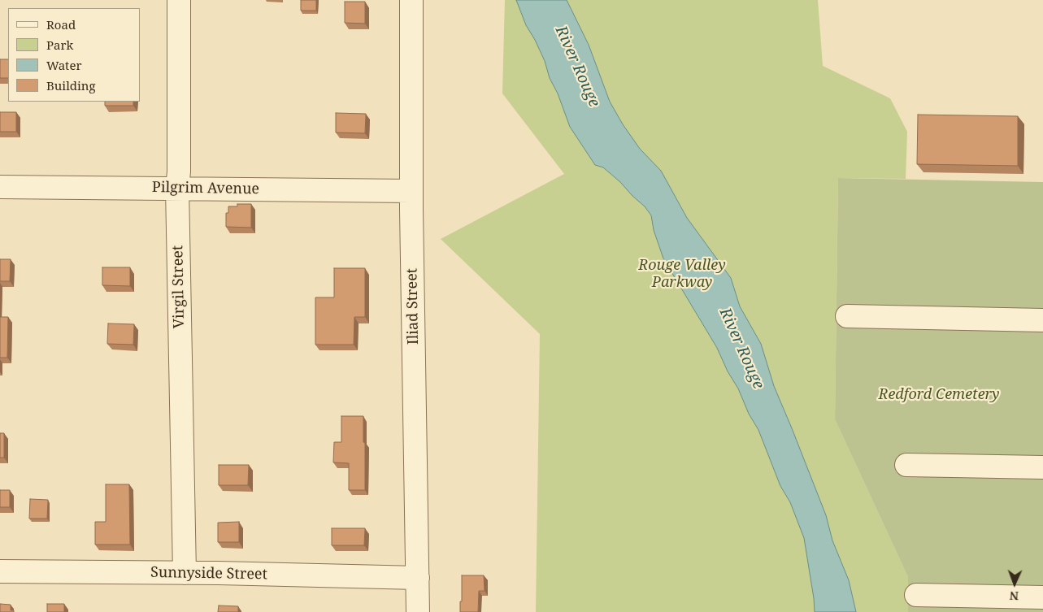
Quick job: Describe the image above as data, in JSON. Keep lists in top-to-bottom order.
{
  "streets": {
    "street": [
      "Pilgrim Avenue",
      "Virgil Street",
      "Iliad Street",
      "Sunnyside Street"
    ]
  },
  "crossings": [
    ["Pilgrim Avenue", "Virgil Street"],
    ["Pilgrim Avenue", "Iliad Street"],
    ["Virgil Street", "Sunnyside Street"],
    ["Iliad Street", "Sunnyside Street"]
  ],
  "water": ["River Rouge"],
  "parks": ["Rouge Valley Parkway", "Redford Cemetery"],
  "legend": [
    "Road",
    "Park",
    "Water",
    "Building"
  ],
  "north": "bottom"
}
